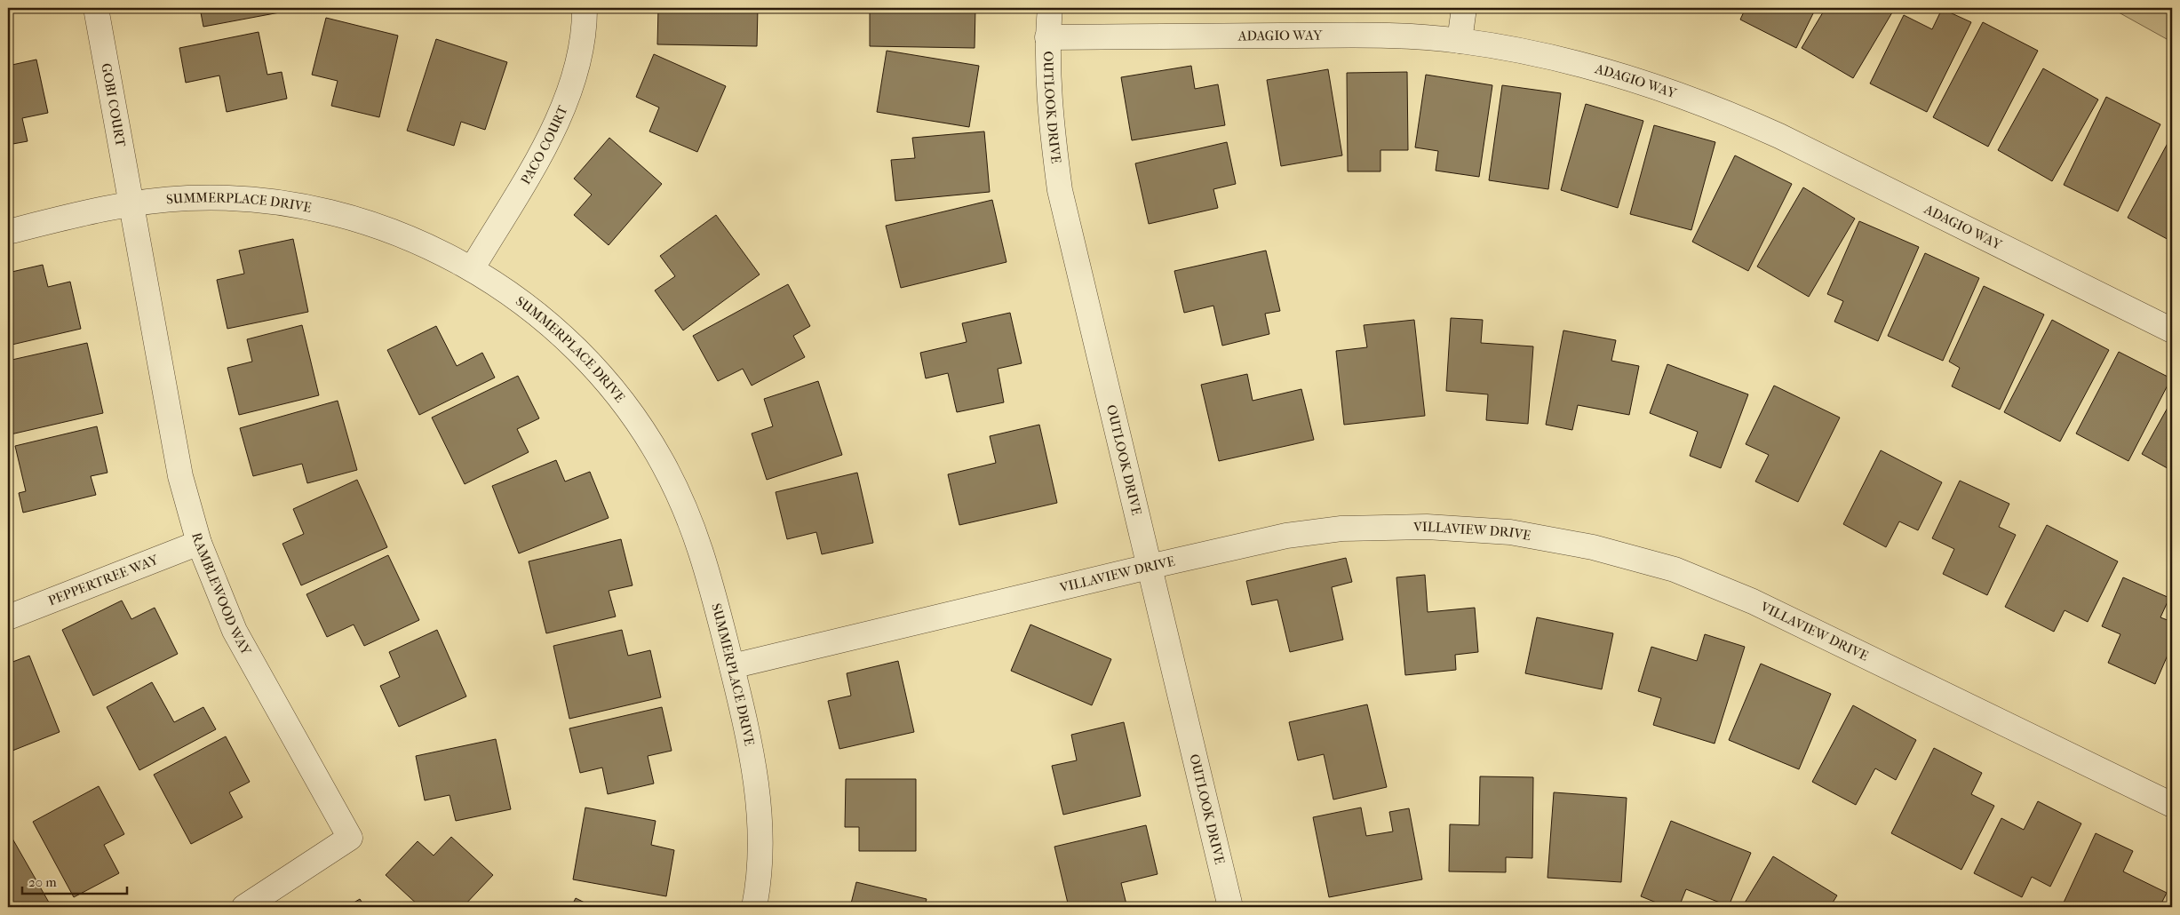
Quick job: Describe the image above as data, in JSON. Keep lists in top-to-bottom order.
{
  "streets": {
    "street": [
      "ADAGIO WAY",
      "GOBI COURT",
      "OUTLOOK DRIVE",
      "PACO COURT",
      "SUMMERPLACE DRIVE",
      "VILLAVIEW DRIVE",
      "PEPPERTREE WAY",
      "RAMBLEWOOD WAY"
    ]
  },
  "crossings": [
    ["ADAGIO WAY", "OUTLOOK DRIVE"],
    ["GOBI COURT", "SUMMERPLACE DRIVE"],
    ["GOBI COURT", "RAMBLEWOOD WAY"],
    ["OUTLOOK DRIVE", "VILLAVIEW DRIVE"],
    ["PACO COURT", "SUMMERPLACE DRIVE"],
    ["SUMMERPLACE DRIVE", "VILLAVIEW DRIVE"],
    ["SUMMERPLACE DRIVE", "RAMBLEWOOD WAY"],
    ["PEPPERTREE WAY", "RAMBLEWOOD WAY"]
  ],
  "scale_bar": "20 m"
}
